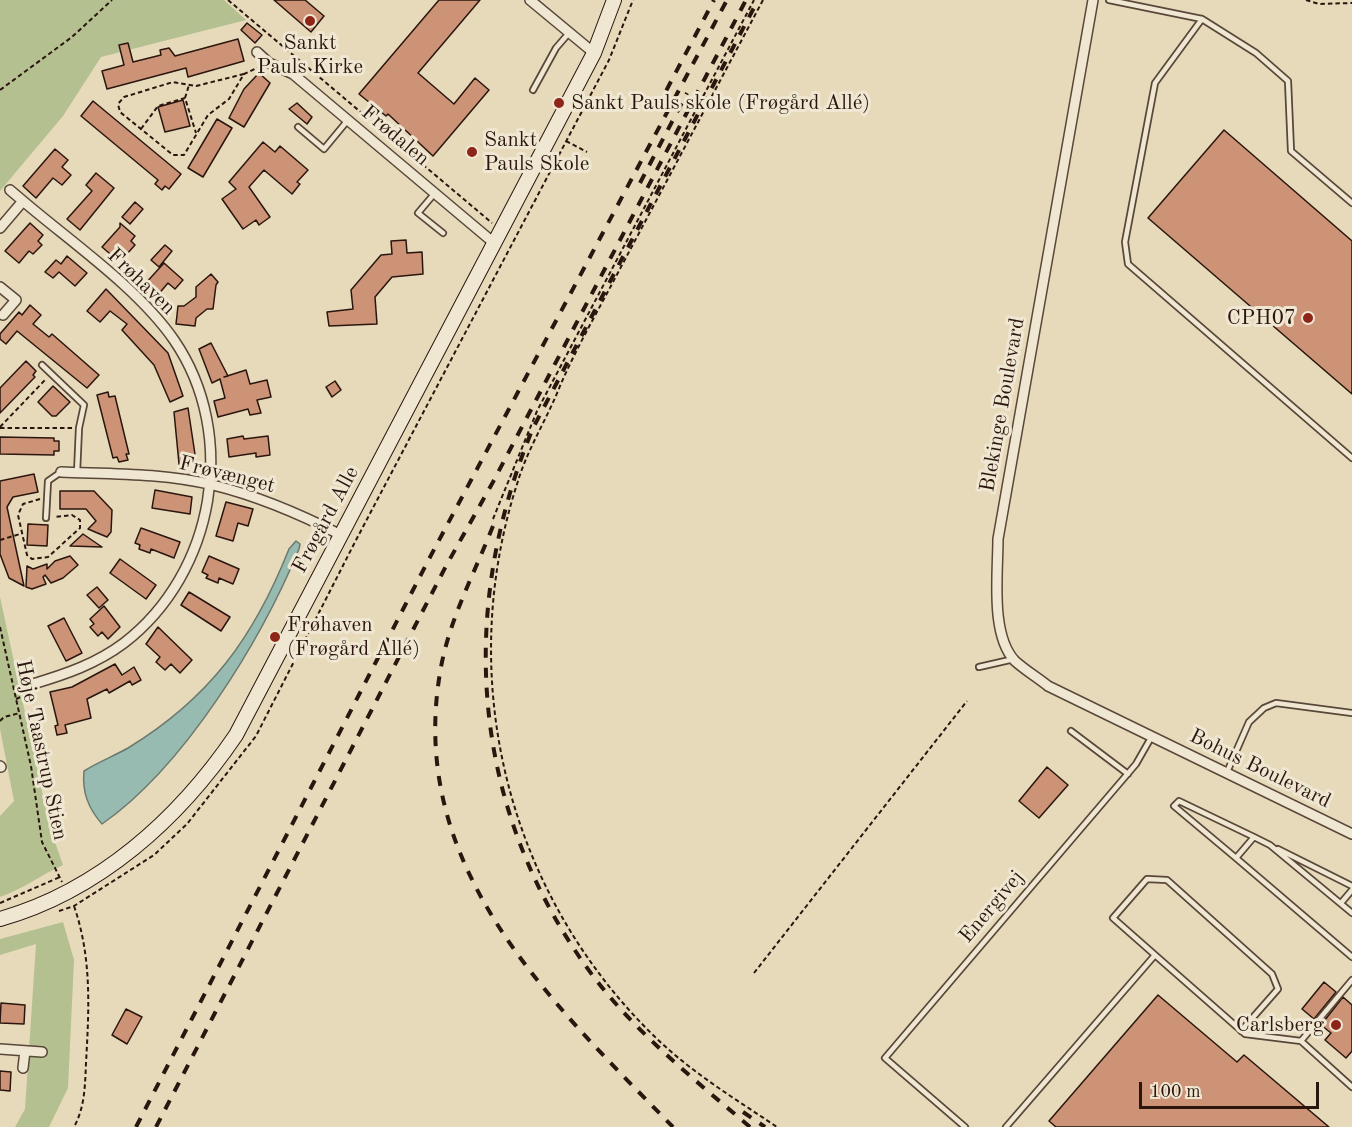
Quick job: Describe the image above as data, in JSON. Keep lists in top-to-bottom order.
{
  "streets": {
    "street": [
      "Frødalen",
      "Frøhaven",
      "Blekinge Boulevard",
      "Frøvænget",
      "Frøgård Alle",
      "Bohus Boulevard"
    ],
    "lane": ["Energivej"],
    "path": ["Høje Taastrup Stien"]
  },
  "crossings": [
    ["Frødalen", "Frøgård Alle"],
    ["Frøhaven", "Frøvænget"],
    ["Blekinge Boulevard", "Bohus Boulevard"],
    ["Blekinge Boulevard", "Energivej"],
    ["Frøvænget", "Frøgård Alle"],
    ["Bohus Boulevard", "Energivej"]
  ],
  "places": [
    "Sankt Pauls Kirke",
    "Sankt Pauls skole (Frøgård Allé)",
    "Sankt Pauls Skole",
    "CPH07",
    "Frøhaven (Frøgård Allé)",
    "Carlsberg"
  ],
  "scale_bar": "100 m"
}
